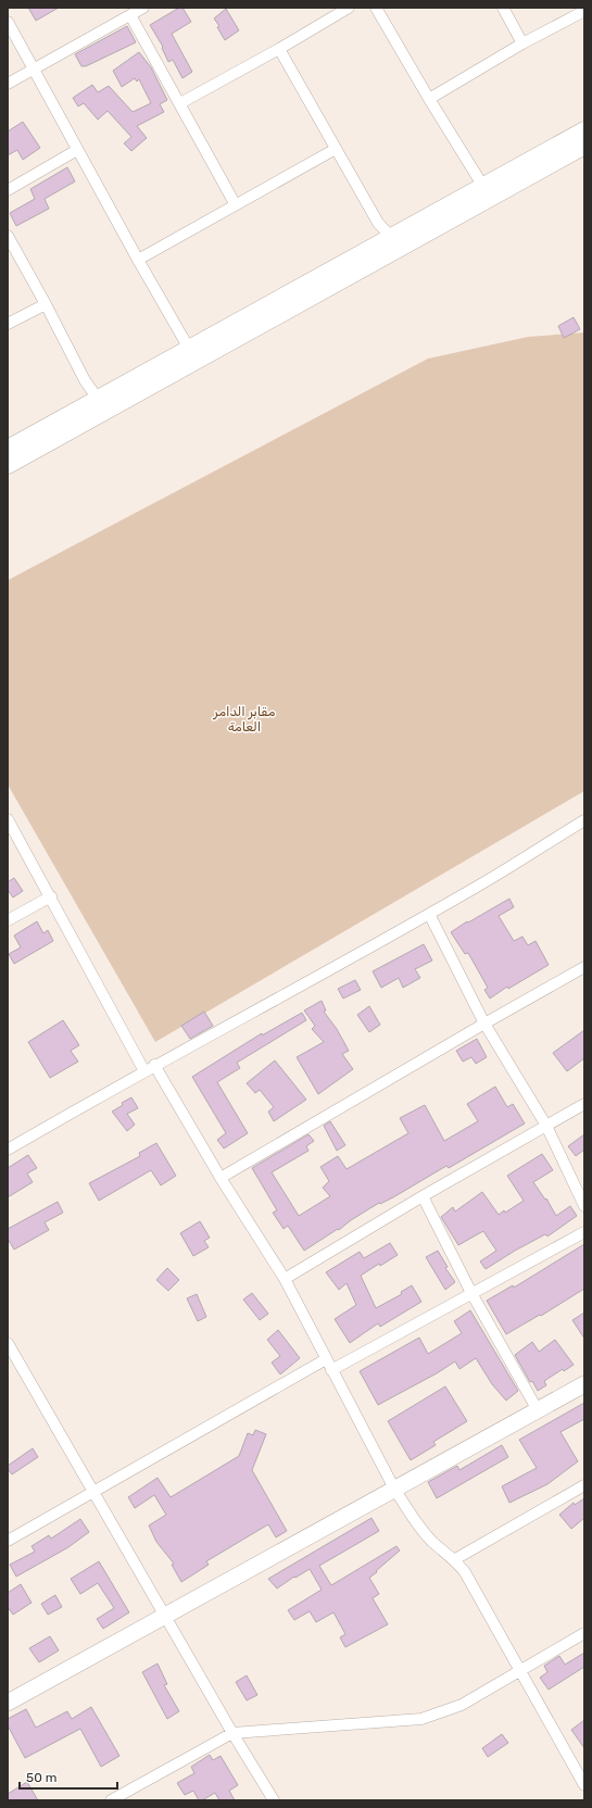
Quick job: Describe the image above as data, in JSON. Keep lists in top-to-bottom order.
{
  "parks": ["مقابر الدامر العامة"],
  "scale_bar": "50 m"
}
